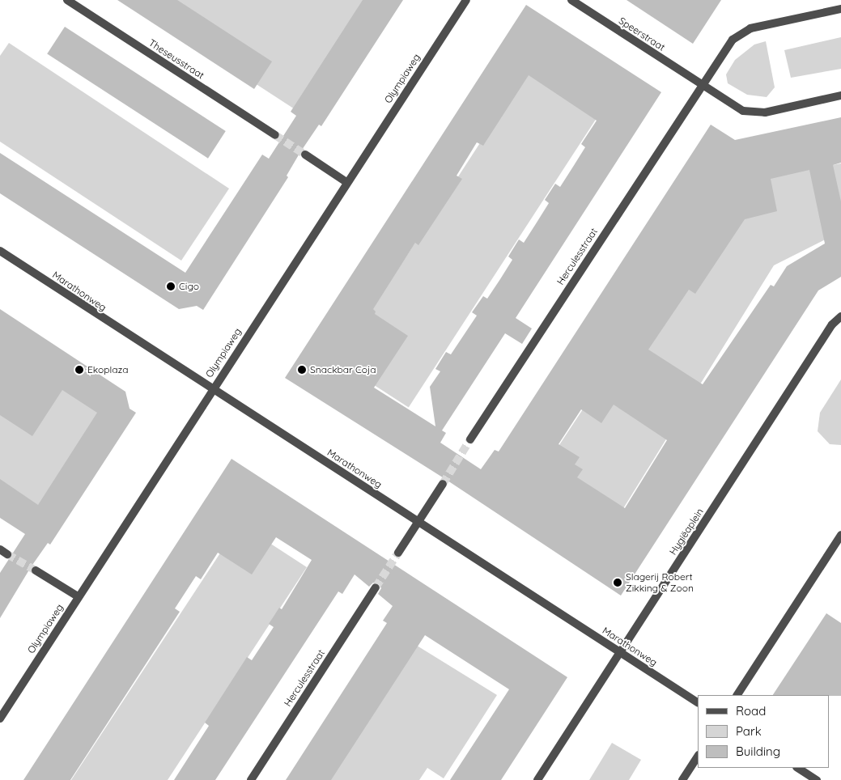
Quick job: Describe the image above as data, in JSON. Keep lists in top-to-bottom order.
{
  "streets": {
    "street": [
      "Speerstraat",
      "Theseusstraat",
      "Olympiaweg",
      "Herculesstraat",
      "Marathonweg",
      "Hygiëaplein"
    ]
  },
  "crossings": [
    ["Speerstraat", "Herculesstraat"],
    ["Olympiaweg", "Marathonweg"],
    ["Marathonweg", "Hygiëaplein"]
  ],
  "places": [
    "Cigo",
    "Ekoplaza",
    "Snackbar Coja",
    "Slagerij Robert Zikking & Zoon"
  ],
  "legend": ["Road", "Park", "Building"]
}
